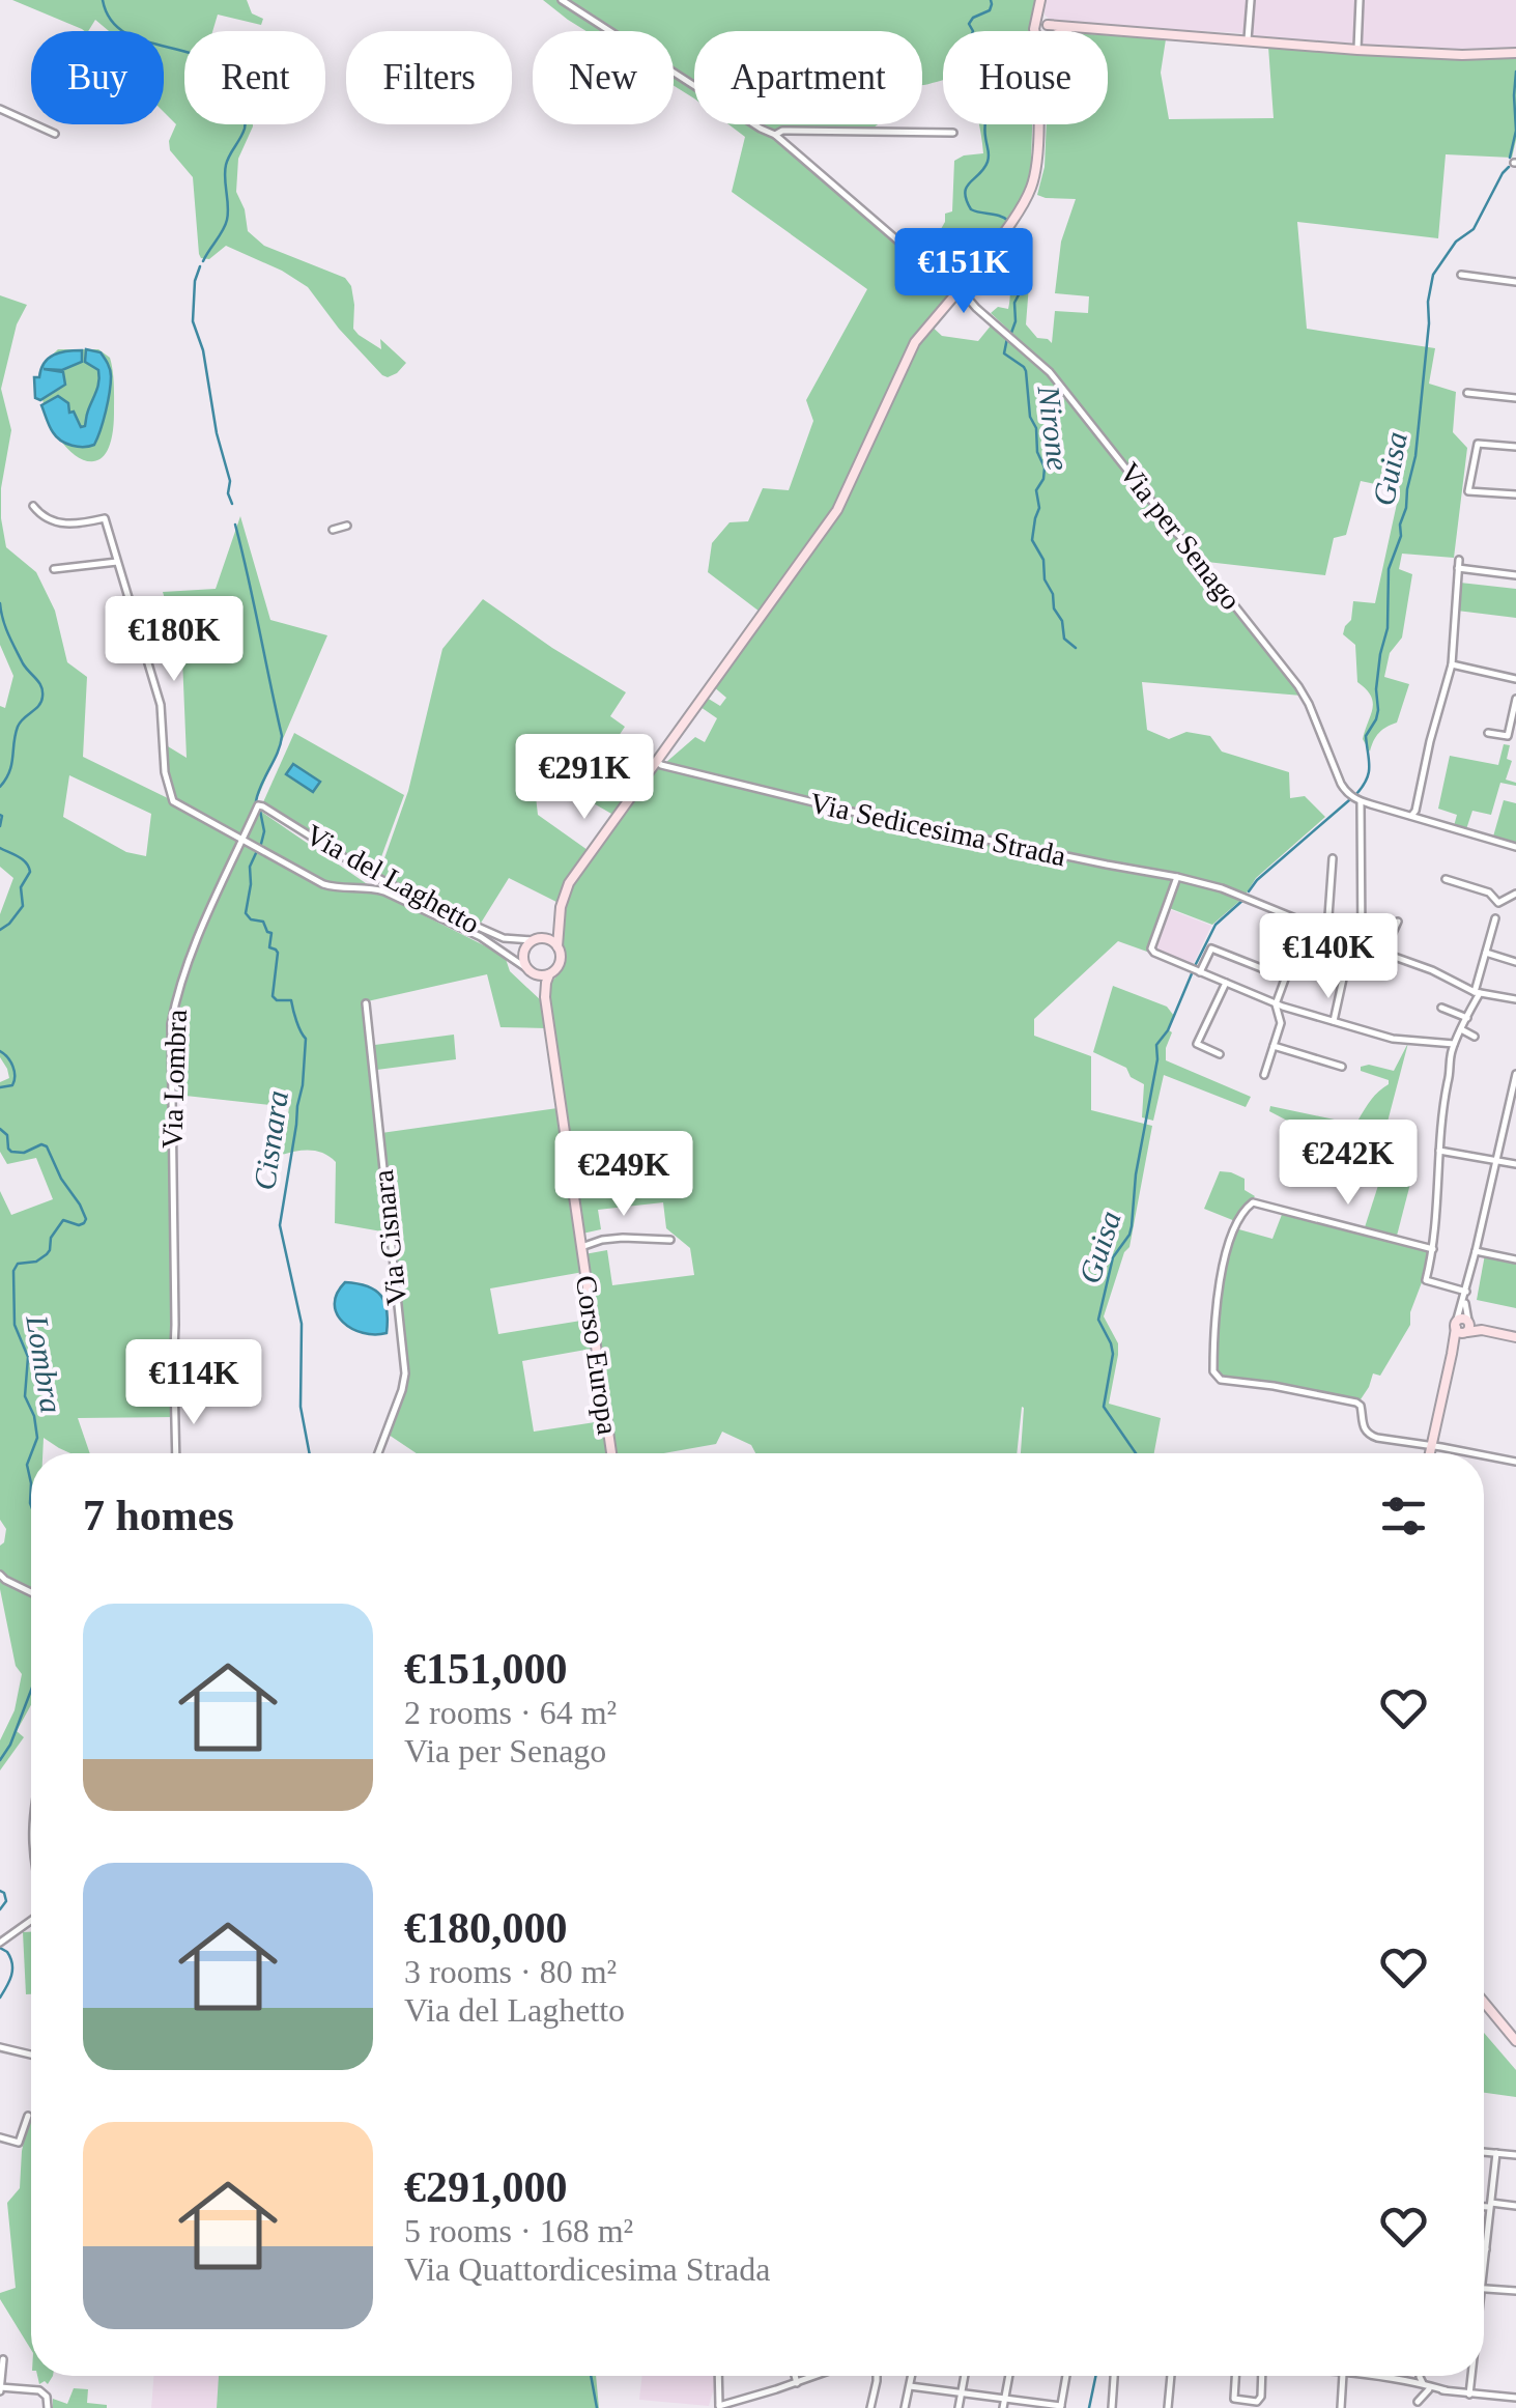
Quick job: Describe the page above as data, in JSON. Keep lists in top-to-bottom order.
{
  "streets": {
    "street": [
      "Via per Senago",
      "Via Sedicesima Strada",
      "Via del Laghetto",
      "Via Lombra",
      "Via Cisnara",
      "Corso Europa"
    ]
  },
  "crossings": [
    ["Via del Laghetto", "Via Lombra"],
    ["Via del Laghetto", "Corso Europa"]
  ],
  "water": [
    "Nirone",
    "Guisa",
    "Cisnara",
    "Lombra"
  ],
  "page": {
    "chip": [
      "Buy",
      "Rent",
      "Filters",
      "New",
      "Apartment",
      "House"
    ],
    "price": [
      "€151K",
      "€180K",
      "€291K",
      "€140K",
      "€242K",
      "€249K",
      "€114K"
    ],
    "heading": "7 homes",
    "list": [
      {
        "name": "€151,000",
        "note": "2 rooms · 64 m² · Via per Senago"
      },
      {
        "name": "€180,000",
        "note": "3 rooms · 80 m² · Via del Laghetto"
      },
      {
        "name": "€291,000",
        "note": "5 rooms · 168 m² · Via Quattordicesima Strada"
      }
    ]
  }
}
